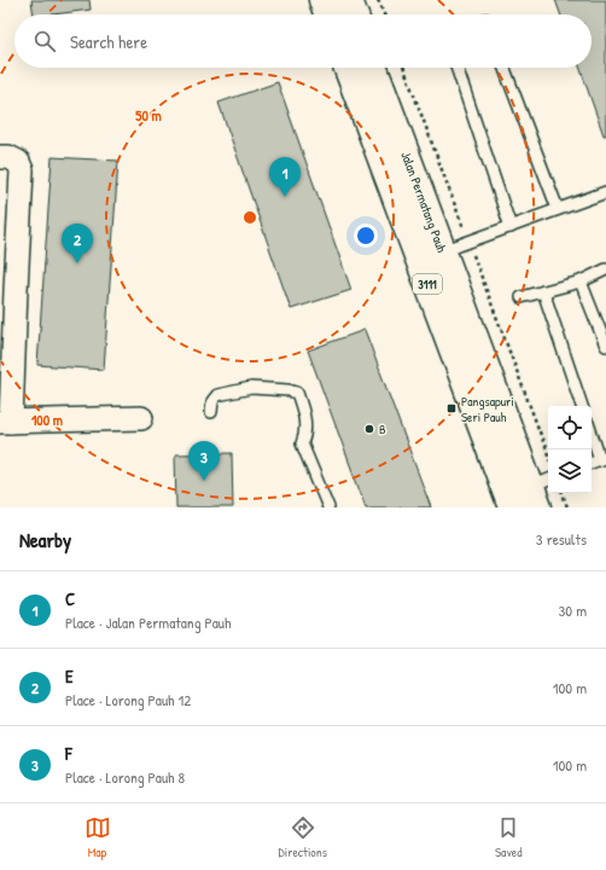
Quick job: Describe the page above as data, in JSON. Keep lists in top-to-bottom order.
{
  "streets": {
    "main road": ["Jalan Permatang Pauh", "3111"]
  },
  "places": {
    "transit": ["Pangsapuri Seri Pauh"],
    "other": ["B"]
  },
  "page": {
    "search": "Search here",
    "pins": ["1", "2", "3"],
    "heading": ["Nearby", "3 results"],
    "list": [
      {
        "mark": "1",
        "name": "C",
        "note": "Place · Jalan Permatang Pauh",
        "value": "30 m"
      },
      {
        "mark": "2",
        "name": "E",
        "note": "Place · Lorong Pauh 12",
        "value": "100 m"
      },
      {
        "mark": "3",
        "name": "F",
        "note": "Place · Lorong Pauh 8",
        "value": "100 m"
      }
    ],
    "nav": ["Map", "Directions", "Saved"]
  },
  "rings": ["50 m", "100 m"]
}
